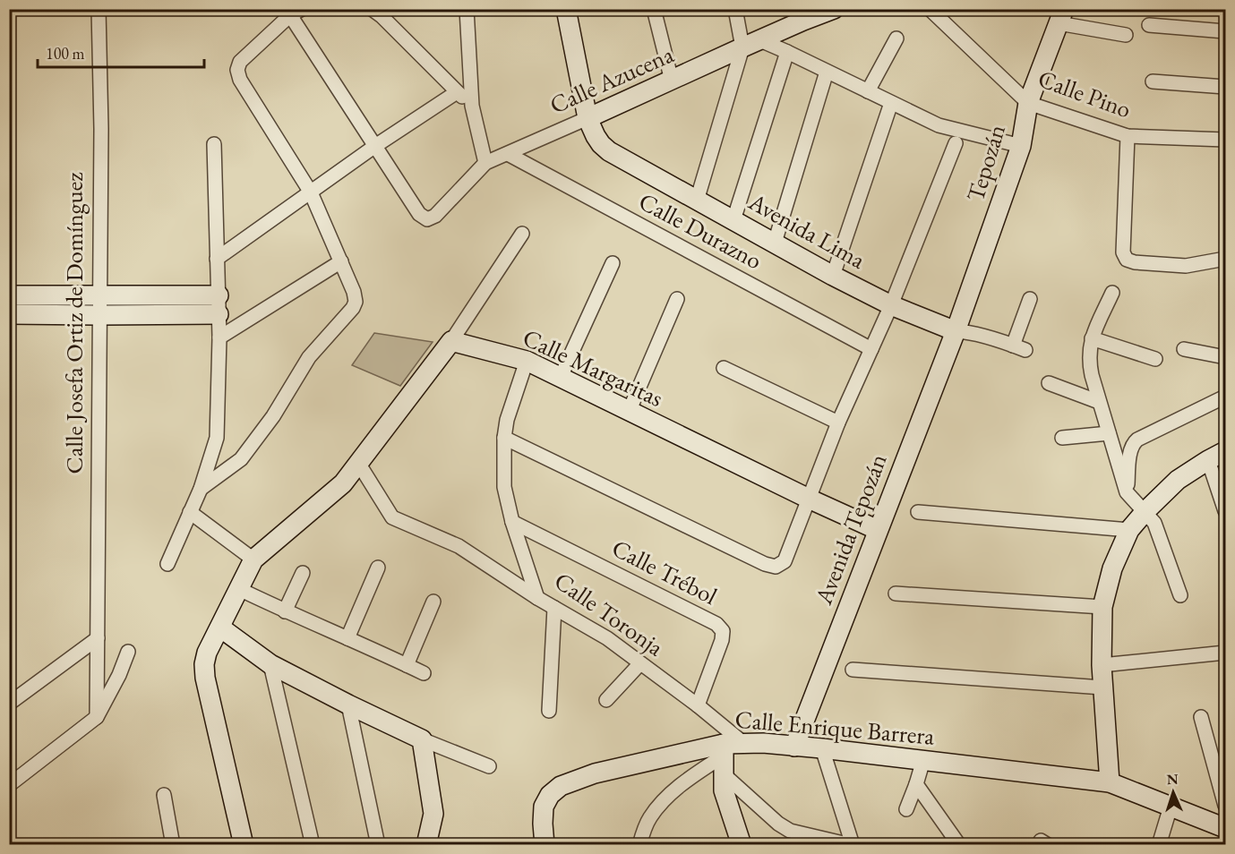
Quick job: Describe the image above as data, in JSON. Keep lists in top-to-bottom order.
{
  "streets": {
    "street": [
      "Calle Azucena",
      "Calle Pino",
      "Tepozán",
      "Calle Durazno",
      "Avenida Lima",
      "Calle Josefa Ortiz de Domínguez",
      "Calle Margaritas",
      "Avenida Tepozán",
      "Calle Trébol",
      "Calle Toronja",
      "Calle Enrique Barrera"
    ]
  },
  "crossings": [
    ["Calle Azucena", "Calle Durazno"],
    ["Calle Azucena", "Avenida Lima"],
    ["Calle Pino", "Tepozán"],
    ["Tepozán", "Avenida Lima"],
    ["Tepozán", "Avenida Tepozán"],
    ["Avenida Lima", "Avenida Tepozán"],
    ["Calle Margaritas", "Avenida Tepozán"],
    ["Calle Margaritas", "Calle Toronja"],
    ["Avenida Tepozán", "Calle Enrique Barrera"],
    ["Calle Trébol", "Calle Toronja"],
    ["Calle Toronja", "Calle Enrique Barrera"]
  ],
  "scale_bar": "100 m",
  "north": "top"
}
